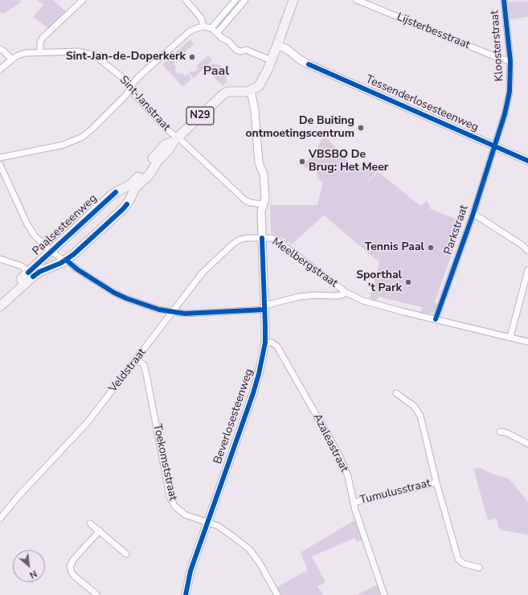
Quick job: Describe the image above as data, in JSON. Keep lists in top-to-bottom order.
{
  "streets": {
    "main road": ["N29", "Paalsesteenweg"],
    "street": [
      "Lijsterbesstraat",
      "Kloosterstraat",
      "Sint-Janstraat",
      "Tessenderlosesteenweg",
      "Parkstraat",
      "Meelbergstraat",
      "Veldstraat",
      "Beverlosesteenweg",
      "Azaleastraat",
      "Toekomststraat",
      "Tumulusstraat"
    ]
  },
  "crossings": [
    ["Lijsterbesstraat", "Kloosterstraat"],
    ["Kloosterstraat", "Tessenderlosesteenweg"],
    ["Kloosterstraat", "Parkstraat"],
    ["Sint-Janstraat", "Paalsesteenweg"],
    ["Sint-Janstraat", "Beverlosesteenweg"],
    ["Tessenderlosesteenweg", "Parkstraat"],
    ["Paalsesteenweg", "Meelbergstraat"],
    ["Paalsesteenweg", "Beverlosesteenweg"],
    ["Parkstraat", "Meelbergstraat"],
    ["Meelbergstraat", "Veldstraat"],
    ["Meelbergstraat", "Beverlosesteenweg"],
    ["Veldstraat", "Beverlosesteenweg"],
    ["Veldstraat", "Toekomststraat"],
    ["Beverlosesteenweg", "Azaleastraat"],
    ["Beverlosesteenweg", "Toekomststraat"],
    ["Azaleastraat", "Tumulusstraat"]
  ],
  "districts": ["Paal"],
  "places": [
    "Sint-Jan-de-Doperkerk",
    "De Buiting ontmoetingscentrum",
    "VBSBO De Brug: Het Meer",
    "Tennis Paal",
    "Sporthal ’t Park"
  ],
  "north": "bottom right"
}
